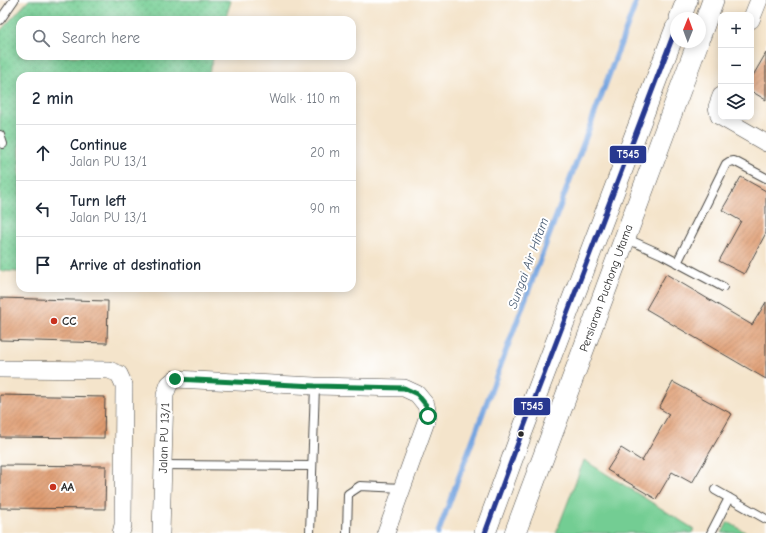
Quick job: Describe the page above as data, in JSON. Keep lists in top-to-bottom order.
{
  "streets": {
    "street": ["Persiaran Puchong Utama", "Jalan PU 13/1"]
  },
  "water": ["Sungai Air Hitam"],
  "places": ["CC", "AA"],
  "lines": ["transit line T545"],
  "north": "top",
  "page": {
    "map_buttons": ["+", "−"],
    "search": "Search here",
    "heading": ["2 min", "Walk · 110 m"],
    "list": [
      ["Continue", "Jalan PU 13/1", "20 m"],
      ["Turn left", "Jalan PU 13/1", "90 m"],
      "Arrive at destination"
    ]
  }
}
